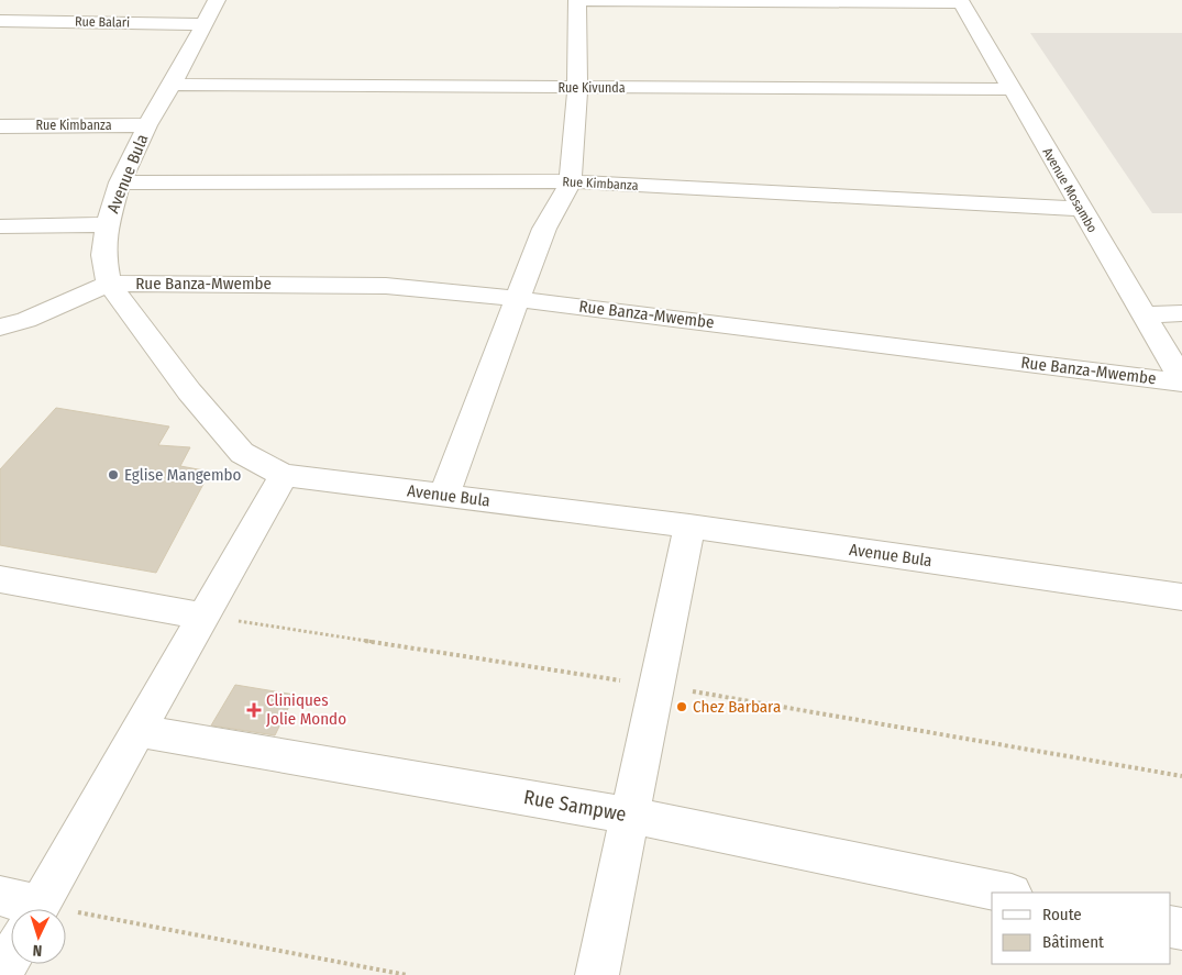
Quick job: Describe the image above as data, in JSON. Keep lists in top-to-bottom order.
{
  "streets": {
    "street": [
      "Rue Balari",
      "Rue Kivunda",
      "Rue Kimbanza",
      "Avenue Bula",
      "Avenue Mosambo",
      "Rue Banza-Mwembe",
      "Rue Sampwe"
    ]
  },
  "crossings": [
    ["Rue Balari", "Avenue Bula"],
    ["Rue Kivunda", "Avenue Bula"],
    ["Rue Kivunda", "Avenue Mosambo"],
    ["Rue Kimbanza", "Avenue Bula"],
    ["Rue Kimbanza", "Avenue Mosambo"],
    ["Avenue Bula", "Rue Banza-Mwembe"],
    ["Avenue Mosambo", "Rue Banza-Mwembe"]
  ],
  "places": {
    "other": ["Eglise Mangembo", "Chez Barbara"],
    "health": ["Cliniques Jolie Mondo"]
  },
  "legend": ["Route", "Bâtiment"],
  "north": "bottom"
}
